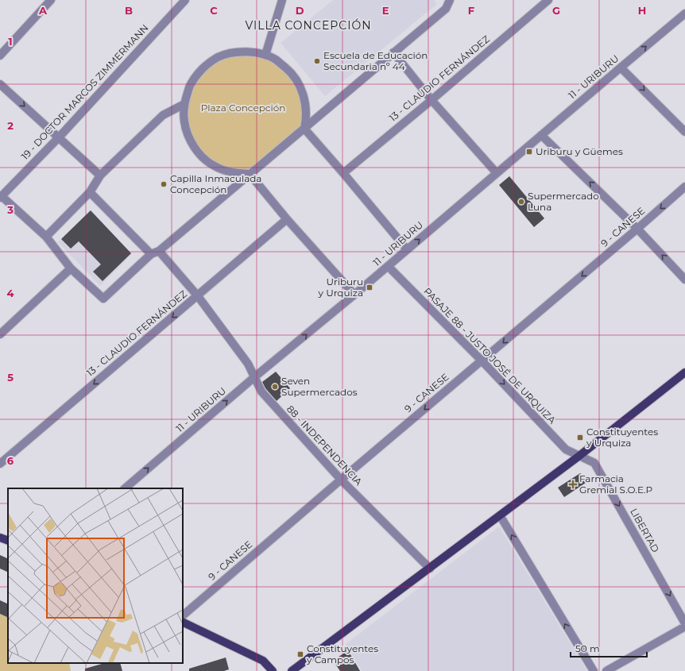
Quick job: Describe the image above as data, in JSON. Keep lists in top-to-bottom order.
{
  "streets": {
    "street": [
      "11 - URIBURU",
      "13 - CLAUDIO FERNÁNDEZ",
      "19 - DOCTOR MARCOS ZIMMERMANN",
      "9 - CANESE",
      "PASAJE 88 - JUSTO JOSÉ DE URQUIZA",
      "88 - INDEPENDENCIA",
      "LIBERTAD"
    ]
  },
  "crossings": [
    ["11 - URIBURU", "PASAJE 88 - JUSTO JOSÉ DE URQUIZA"],
    ["11 - URIBURU", "88 - INDEPENDENCIA"],
    ["13 - CLAUDIO FERNÁNDEZ", "88 - INDEPENDENCIA"],
    ["9 - CANESE", "PASAJE 88 - JUSTO JOSÉ DE URQUIZA"],
    ["9 - CANESE", "88 - INDEPENDENCIA"],
    ["PASAJE 88 - JUSTO JOSÉ DE URQUIZA", "LIBERTAD"]
  ],
  "one_way": [
    "11 - URIBURU",
    "13 - CLAUDIO FERNÁNDEZ",
    "9 - CANESE",
    "PASAJE 88 - JUSTO JOSÉ DE URQUIZA",
    "LIBERTAD"
  ],
  "districts": ["VILLA CONCEPCIÓN"],
  "parks": ["Plaza Concepción"],
  "places": {
    "other": [
      "Escuela de Educación Secundaria nº 44",
      "Capilla Inmaculada Concepción",
      "Supermercado Luna",
      "Seven Supermercados"
    ],
    "transit": [
      "Uriburu y Güemes",
      "Uriburu y Urquiza",
      "Constituyentes y Urquiza",
      "Constituyentes y Campos"
    ],
    "health": ["Farmacia Gremial S.O.E.P"]
  },
  "scale_bar": "50 m",
  "grid": {
    "columns": [
      "A",
      "B",
      "C",
      "D",
      "E",
      "F",
      "G",
      "H"
    ],
    "rows": [
      "1",
      "2",
      "3",
      "4",
      "5",
      "6"
    ]
  }
}
